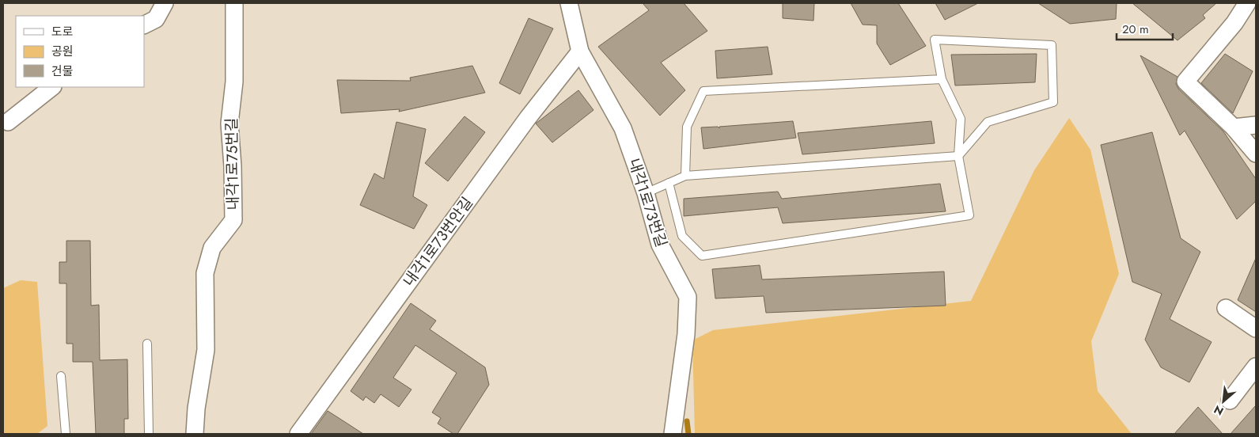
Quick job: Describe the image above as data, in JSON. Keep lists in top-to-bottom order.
{
  "streets": {
    "street": ["내각1로75번길", "내각1로73번길", "내각1로73번안길"]
  },
  "crossings": [
    ["내각1로73번길", "내각1로73번안길"]
  ],
  "legend": ["도로", "공원", "건물"],
  "scale_bar": "20 m",
  "north": "bottom left"
}
